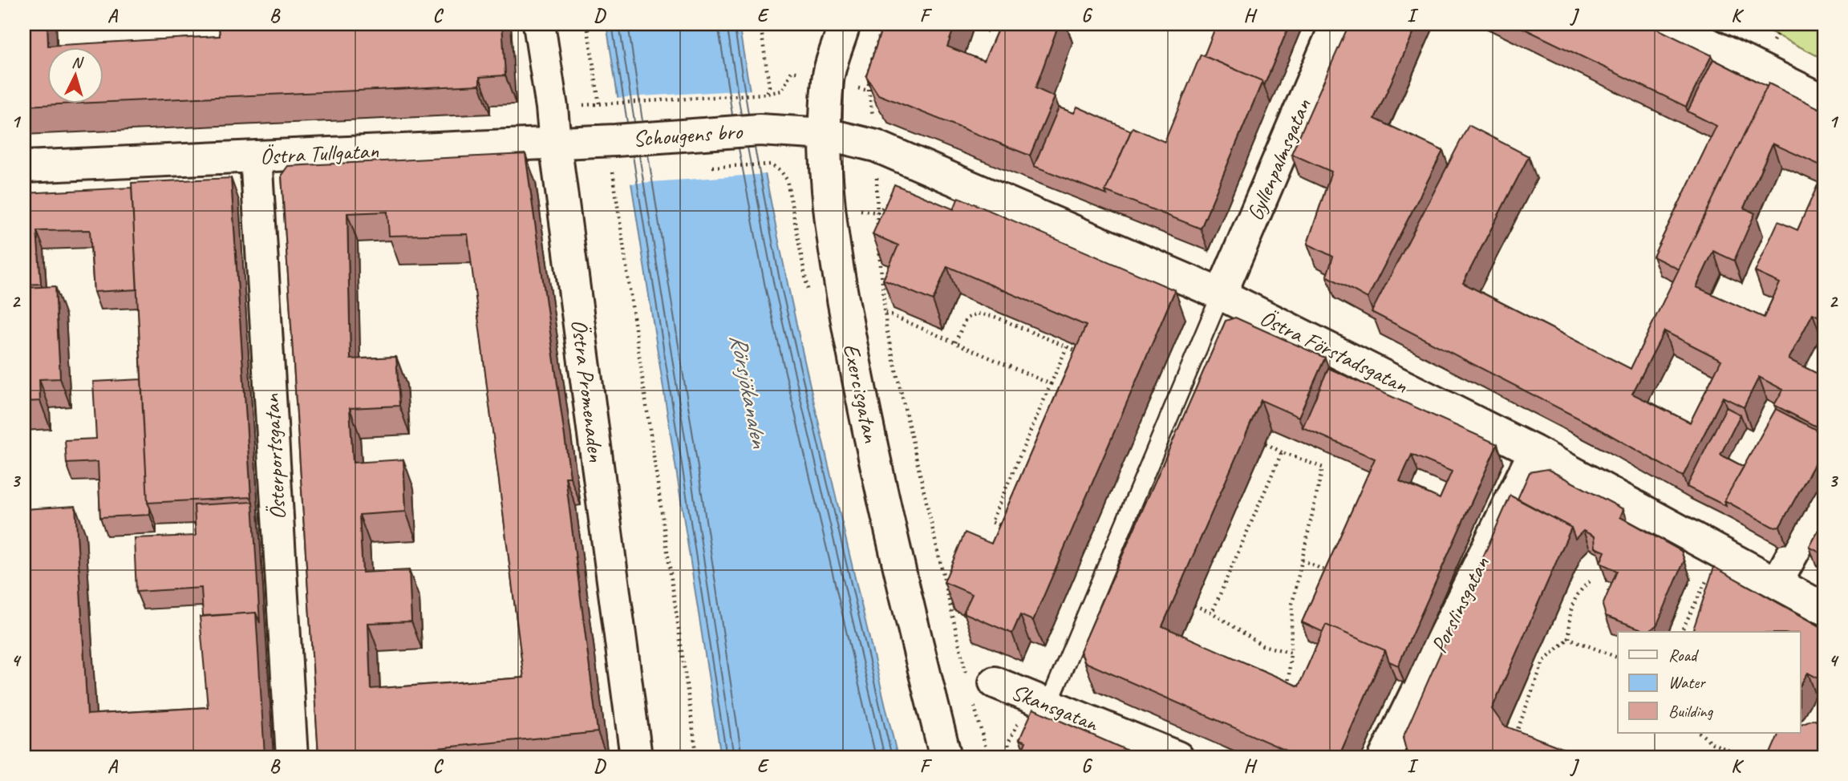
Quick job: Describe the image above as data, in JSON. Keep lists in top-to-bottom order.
{
  "streets": {
    "street": [
      "Schougens bro",
      "Östra Tullgatan",
      "Gyllenpalmsgatan",
      "Östra Förstadsgatan",
      "Östra Promenaden",
      "Exercisgatan",
      "Österportsgatan",
      "Porslinsgatan",
      "Skansgatan"
    ]
  },
  "crossings": [
    ["Schougens bro", "Östra Tullgatan"],
    ["Schougens bro", "Östra Förstadsgatan"],
    ["Schougens bro", "Exercisgatan"],
    ["Östra Tullgatan", "Östra Promenaden"],
    ["Östra Tullgatan", "Österportsgatan"],
    ["Gyllenpalmsgatan", "Östra Förstadsgatan"],
    ["Östra Förstadsgatan", "Exercisgatan"],
    ["Östra Förstadsgatan", "Porslinsgatan"]
  ],
  "water": ["Rörsjökanalen"],
  "legend": ["Road", "Water", "Building"],
  "north": "top",
  "grid": {
    "columns": [
      "A",
      "B",
      "C",
      "D",
      "E",
      "F",
      "G",
      "H",
      "I",
      "J",
      "K"
    ],
    "rows": [
      "1",
      "2",
      "3",
      "4"
    ]
  }
}
